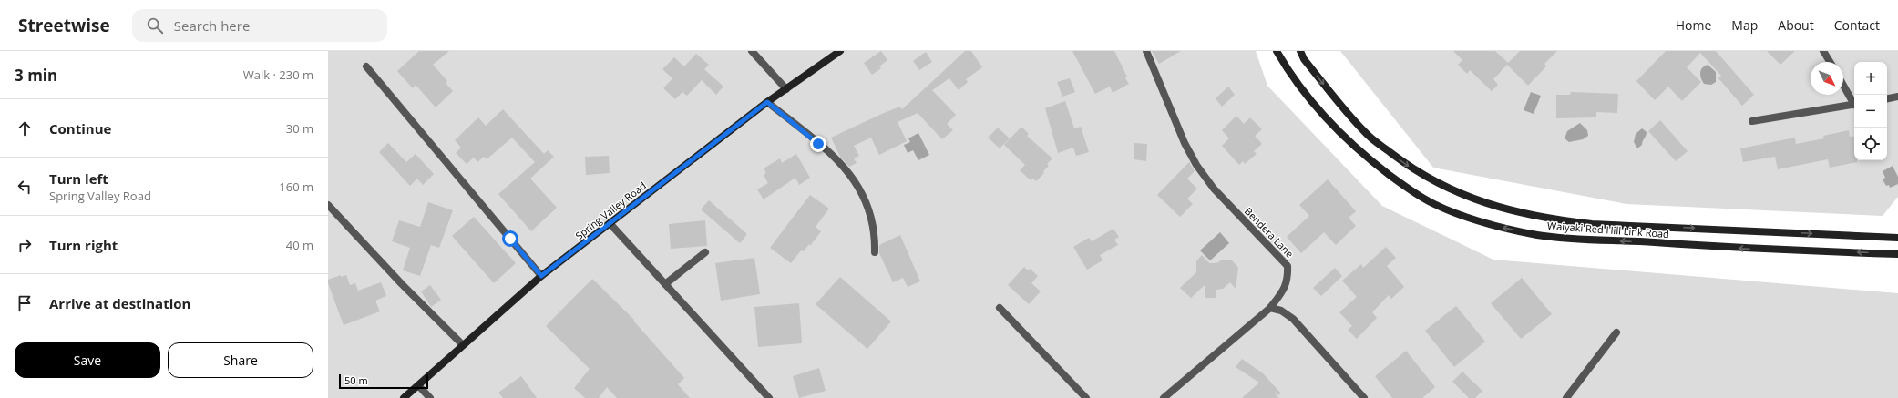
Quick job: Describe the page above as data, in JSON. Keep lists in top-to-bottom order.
{
  "streets": {
    "main road": ["Spring Valley Road", "Waiyaki Red Hill Link Road"],
    "street": ["Bendera Lane"]
  },
  "scale_bar": "50 m",
  "north": "bottom right",
  "page": {
    "header": "Streetwise",
    "search": "Search here",
    "nav": [
      "Home",
      "Map",
      "About",
      "Contact"
    ],
    "heading": ["3 min", "Walk · 230 m"],
    "map_buttons": ["+", "−"],
    "list": [
      ["Continue", "30 m"],
      ["Turn left", "Spring Valley Road", "160 m"],
      ["Turn right", "40 m"],
      "Arrive at destination"
    ],
    "buttons": ["Save", "Share"],
    "scale": "50 m"
  }
}
